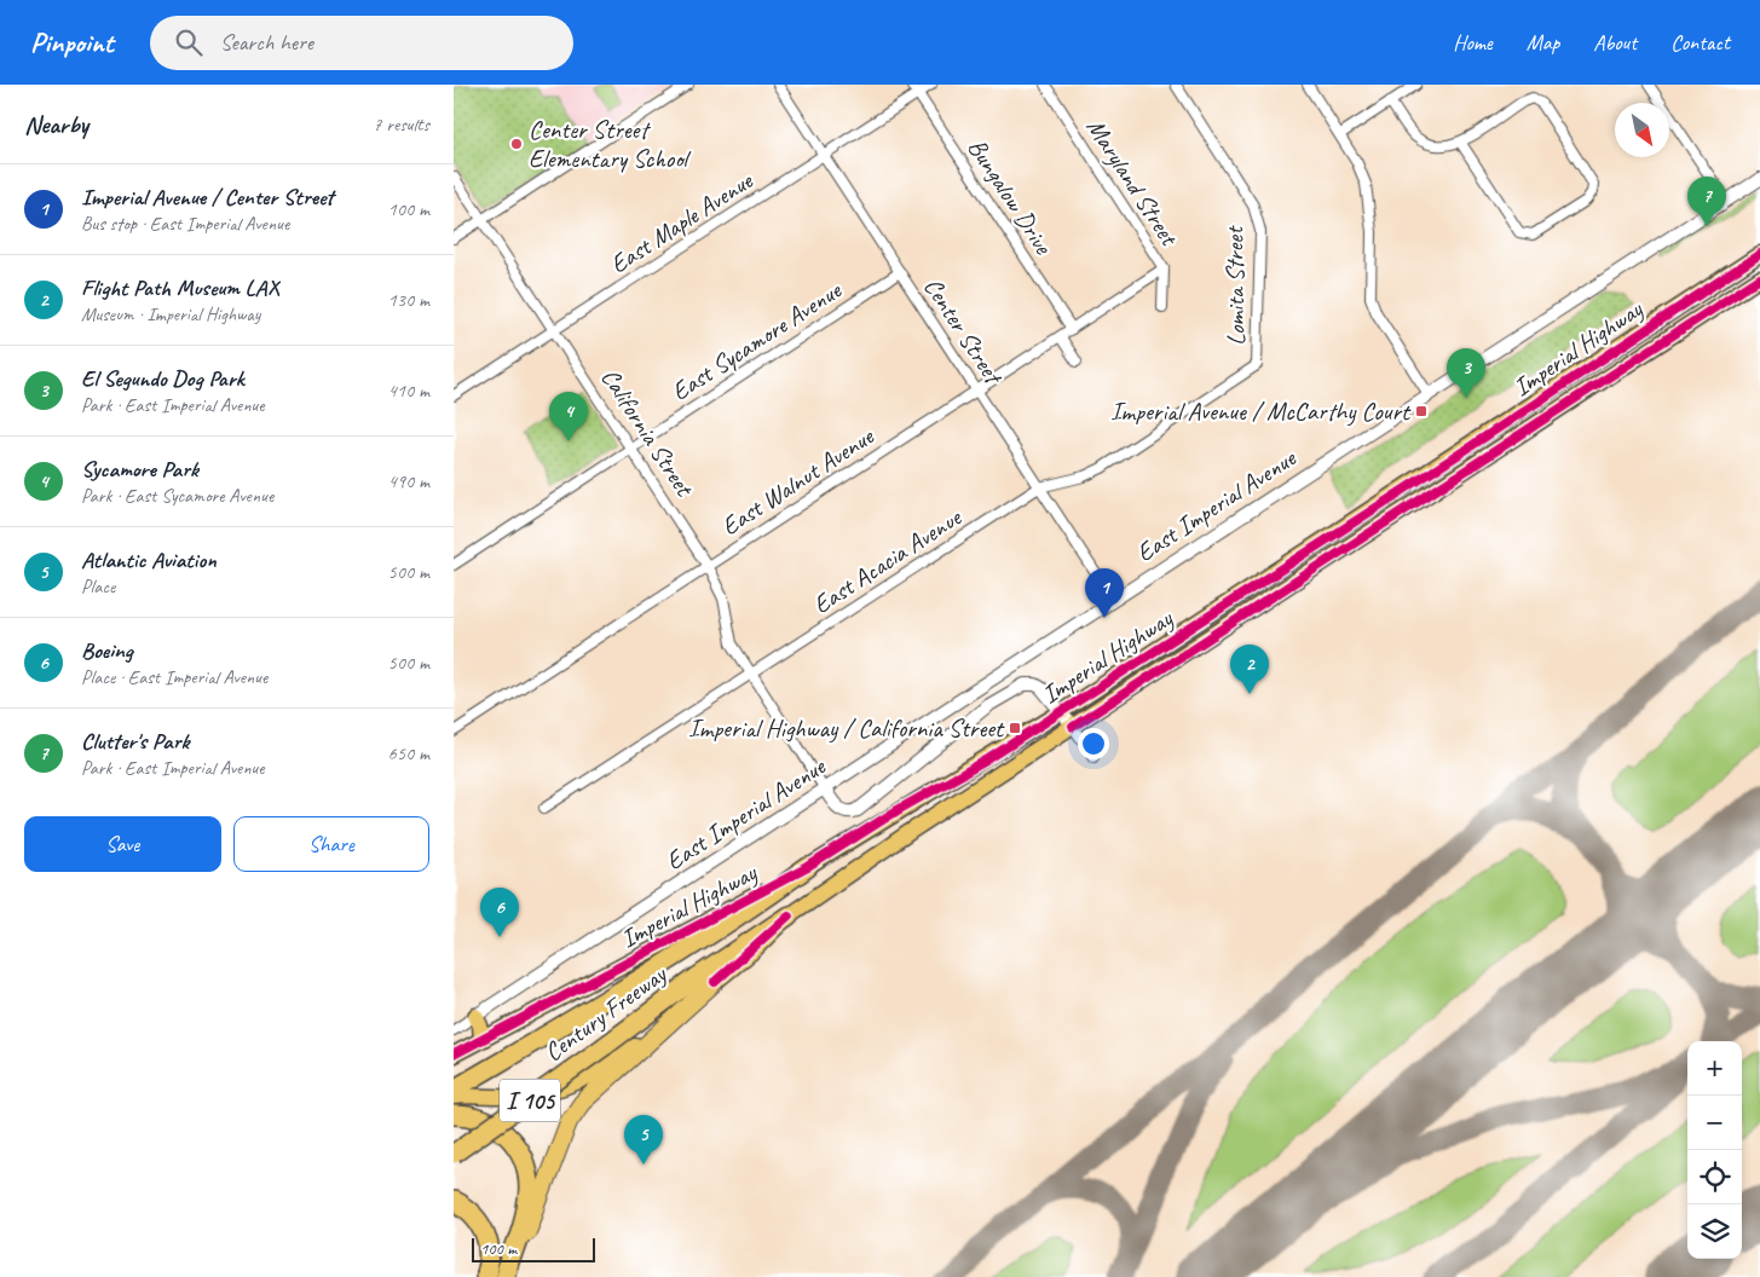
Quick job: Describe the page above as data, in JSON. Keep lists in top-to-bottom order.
{
  "streets": {
    "highway": ["Century Freeway", "I 105"],
    "main road": ["Imperial Highway"],
    "street": [
      "Maryland Street",
      "Bungalow Drive",
      "East Maple Avenue",
      "Lomita Street",
      "Center Street",
      "East Sycamore Avenue",
      "California Street",
      "East Walnut Avenue",
      "East Imperial Avenue",
      "East Acacia Avenue"
    ]
  },
  "crossings": [
    ["Maryland Street", "East Walnut Avenue"],
    ["Bungalow Drive", "East Maple Avenue"],
    ["Bungalow Drive", "East Walnut Avenue"],
    ["East Maple Avenue", "Center Street"],
    ["East Maple Avenue", "California Street"],
    ["Lomita Street", "East Acacia Avenue"],
    ["Center Street", "East Sycamore Avenue"],
    ["Center Street", "East Walnut Avenue"],
    ["Center Street", "East Imperial Avenue"],
    ["Center Street", "East Acacia Avenue"],
    ["East Sycamore Avenue", "California Street"],
    ["Imperial Highway", "California Street"],
    ["Imperial Highway", "Century Freeway"],
    ["California Street", "East Walnut Avenue"],
    ["California Street", "East Imperial Avenue"],
    ["California Street", "East Acacia Avenue"]
  ],
  "places": {
    "other": ["Center Street Elementary School"],
    "transit": ["Imperial Avenue / McCarthy Court", "Imperial Highway / California Street"]
  },
  "scale_bar": "100 m",
  "north": "bottom right",
  "page": {
    "header": "Pinpoint",
    "search": "Search here",
    "nav": [
      "Home",
      "Map",
      "About",
      "Contact"
    ],
    "heading": ["Nearby", "7 results"],
    "list": [
      {
        "mark": "1",
        "name": "Imperial Avenue / Center Street",
        "note": "Bus stop · East Imperial Avenue",
        "value": "100 m"
      },
      {
        "mark": "2",
        "name": "Flight Path Museum LAX",
        "note": "Museum · Imperial Highway",
        "value": "130 m"
      },
      {
        "mark": "3",
        "name": "El Segundo Dog Park",
        "note": "Park · East Imperial Avenue",
        "value": "410 m"
      },
      {
        "mark": "4",
        "name": "Sycamore Park",
        "note": "Park · East Sycamore Avenue",
        "value": "490 m"
      },
      {
        "mark": "5",
        "name": "Atlantic Aviation",
        "note": "Place",
        "value": "500 m"
      },
      {
        "mark": "6",
        "name": "Boeing",
        "note": "Place · East Imperial Avenue",
        "value": "500 m"
      },
      {
        "mark": "7",
        "name": "Clutter's Park",
        "note": "Park · East Imperial Avenue",
        "value": "650 m"
      }
    ],
    "pins": [
      "7",
      "3",
      "4",
      "1",
      "2",
      "6",
      "5"
    ],
    "buttons": ["Save", "Share"],
    "map_buttons": ["+", "−"],
    "scale": "100 m"
  }
}
